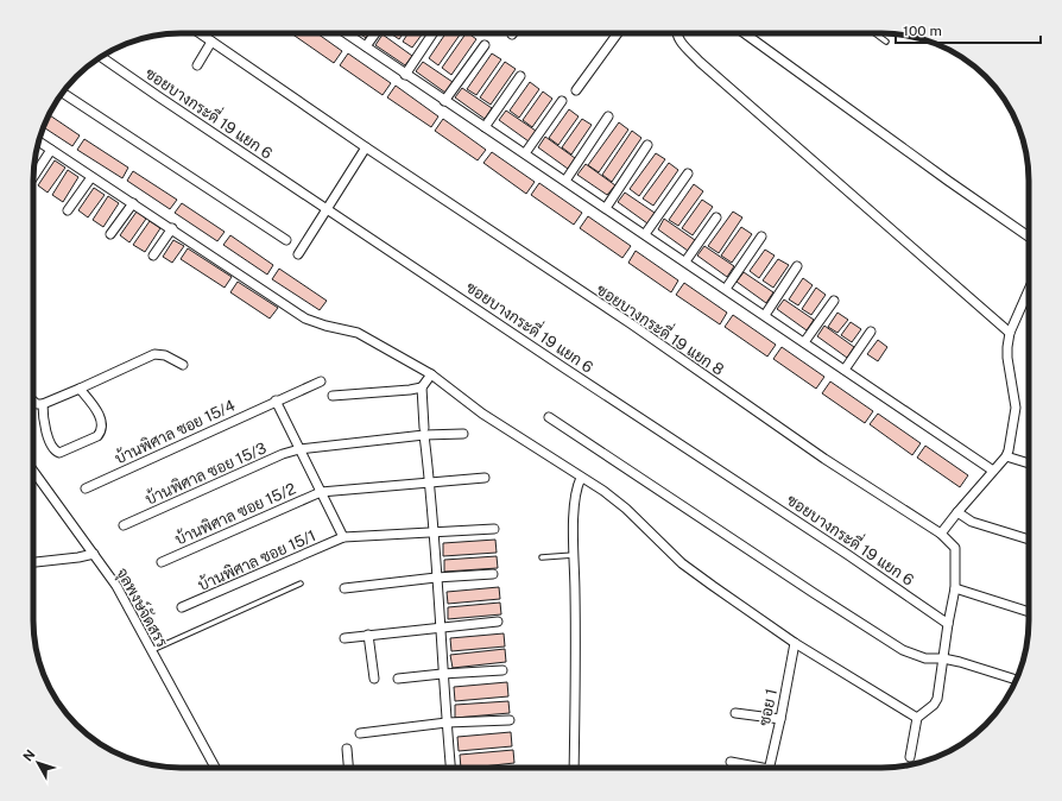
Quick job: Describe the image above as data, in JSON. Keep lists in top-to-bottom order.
{
  "streets": {
    "street": [
      "ซอยบางกระดี่ 19 แยก 6",
      "ซอยบางกระดี่ 19 แยก 8",
      "บ้านพิศาล ซอย 15/4",
      "บ้านพิศาล ซอย 15/3",
      "บ้านพิศาล ซอย 15/2",
      "บ้านพิศาล ซอย 15/1",
      "จุลพงษ์จัดสรร",
      "ซอย 1"
    ]
  },
  "crossings": [
    ["ซอยบางกระดี่ 19 แยก 6", "ซอยบางกระดี่ 19 แยก 8"]
  ],
  "scale_bar": "100 m",
  "north": "top left"
}
